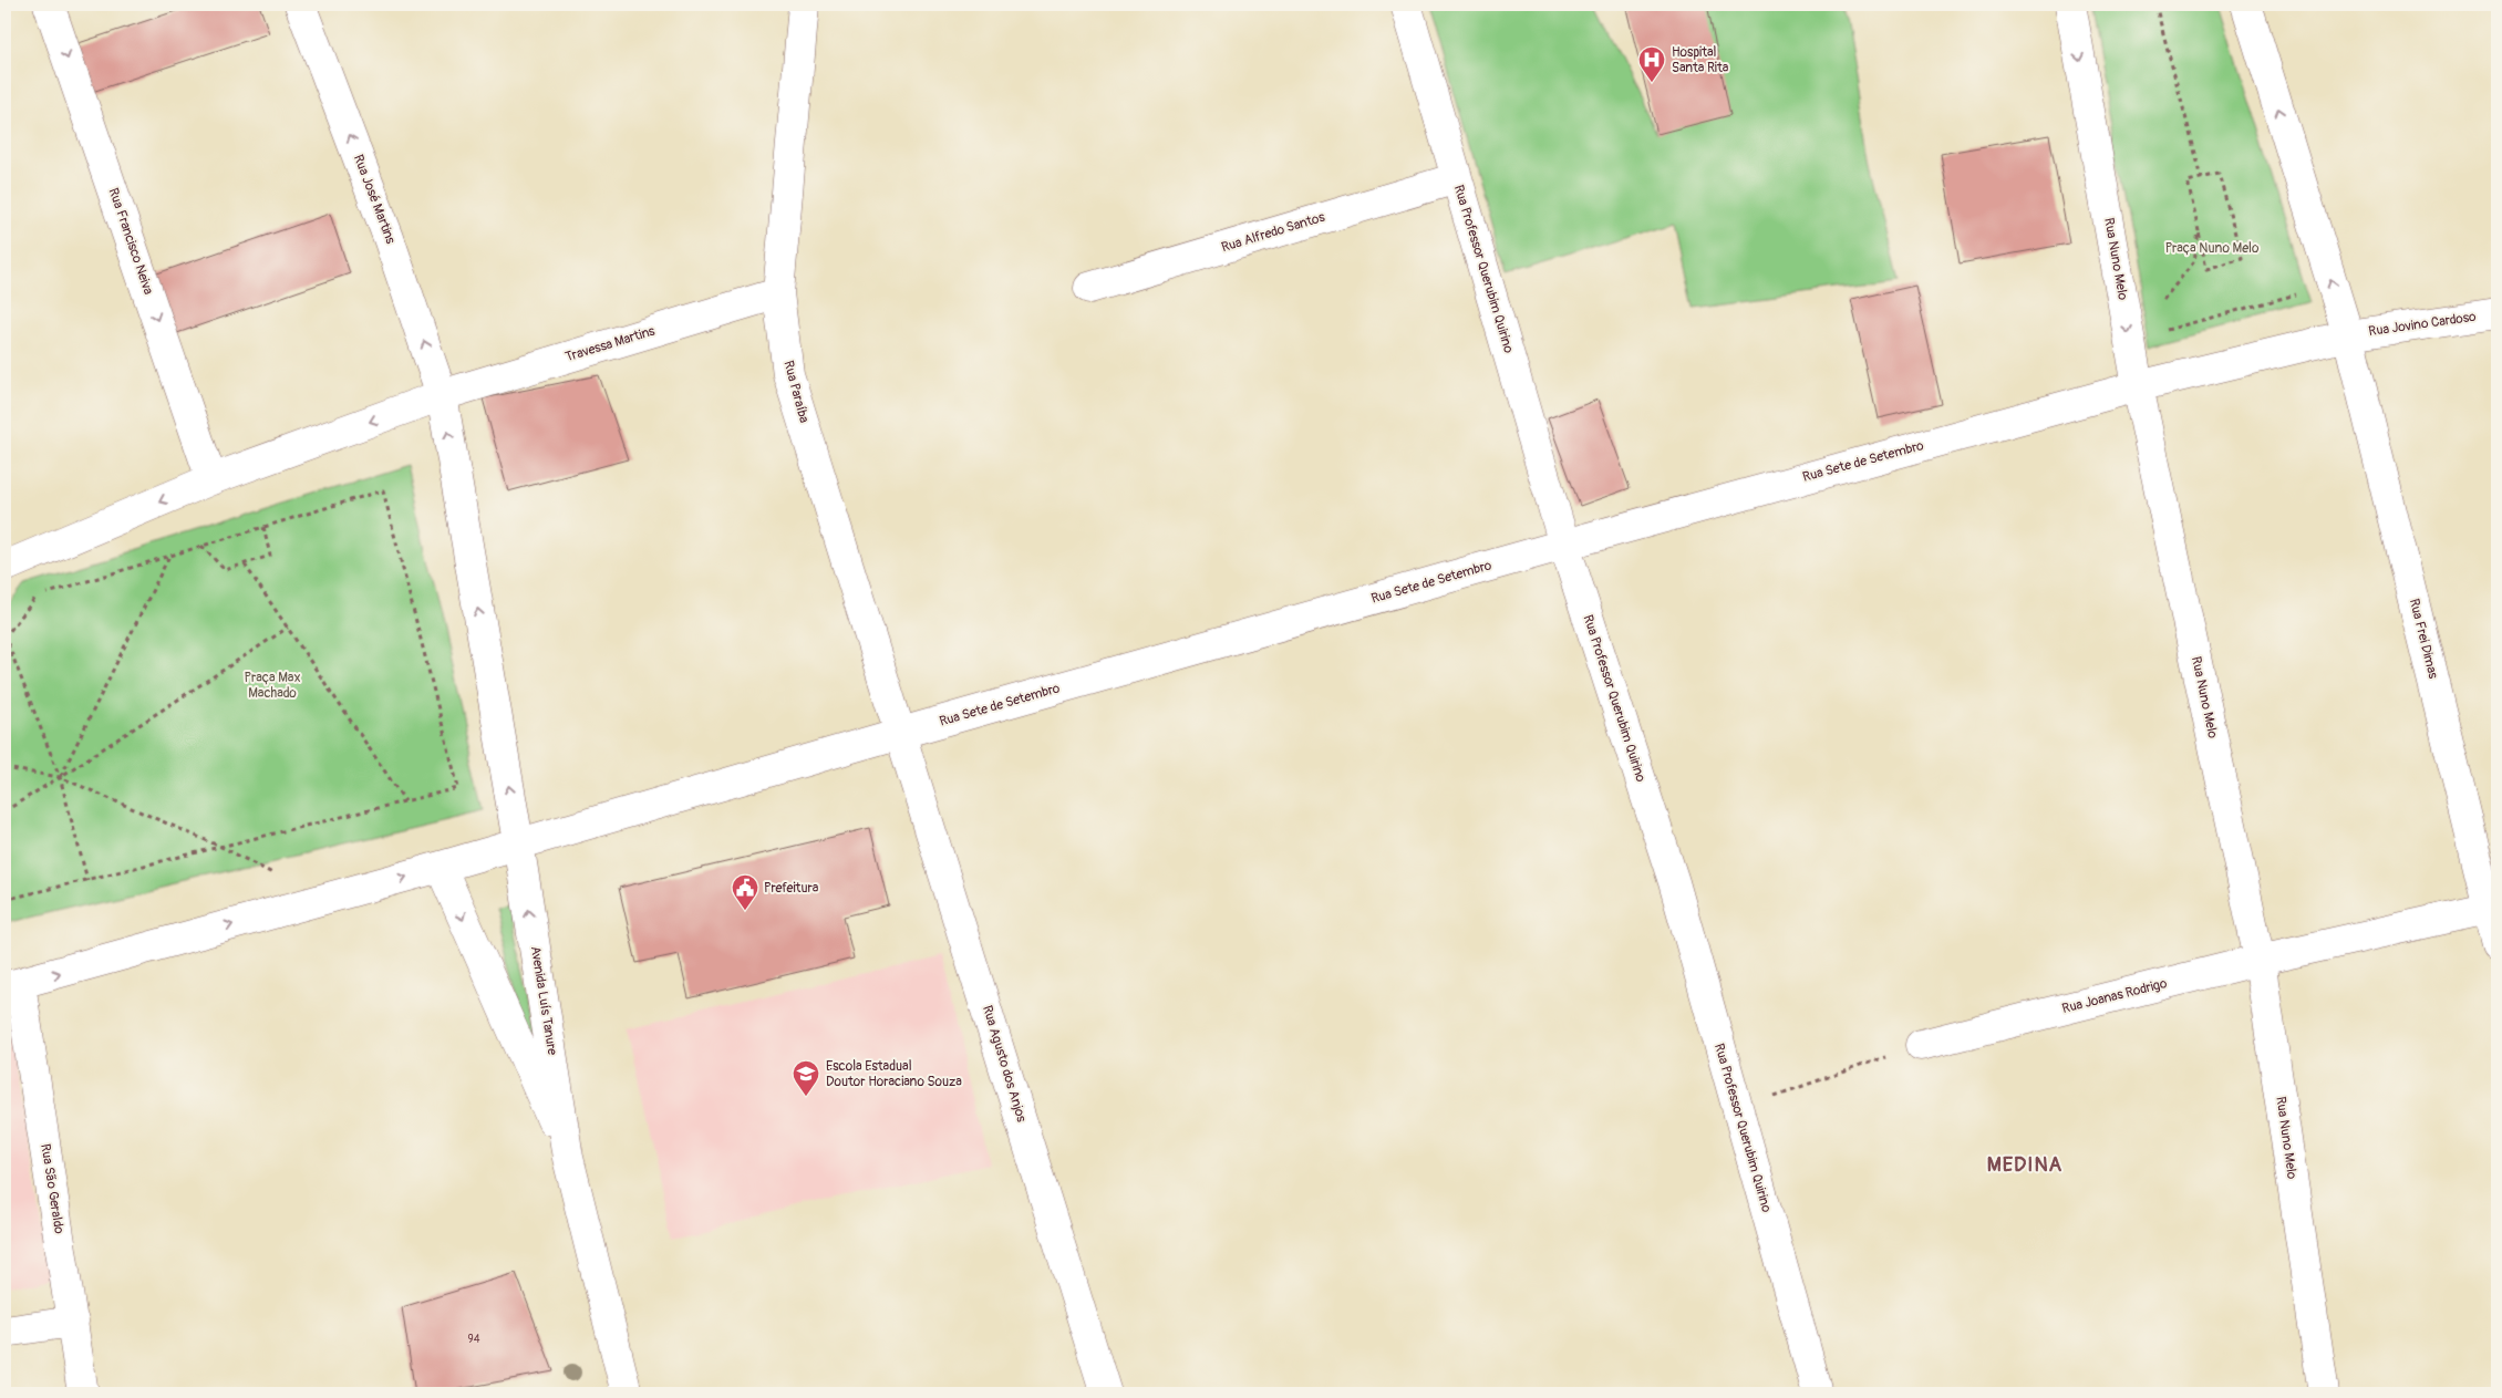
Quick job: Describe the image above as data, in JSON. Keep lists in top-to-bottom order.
{
  "streets": {
    "street": [
      "Rua José Martins",
      "Rua Alfredo Santos",
      "Rua Francisco Neiva",
      "Rua Nuno Melo",
      "Rua Professor Querubim Quirino",
      "Rua Jovino Cardoso",
      "Travessa Martins",
      "Rua Paraíba",
      "Rua Sete de Setembro",
      "Rua Frei Dimas",
      "Rua Joanas Rodrigo",
      "Avenida Luís Tanure",
      "Rua Agusto dos Anjos",
      "Rua São Geraldo"
    ]
  },
  "crossings": [
    ["Rua José Martins", "Travessa Martins"],
    ["Rua Alfredo Santos", "Rua Professor Querubim Quirino"],
    ["Rua Nuno Melo", "Rua Sete de Setembro"],
    ["Rua Nuno Melo", "Rua Joanas Rodrigo"],
    ["Rua Professor Querubim Quirino", "Rua Sete de Setembro"],
    ["Rua Jovino Cardoso", "Rua Sete de Setembro"],
    ["Rua Jovino Cardoso", "Rua Frei Dimas"],
    ["Travessa Martins", "Rua Paraíba"],
    ["Rua Paraíba", "Rua Sete de Setembro"],
    ["Rua Paraíba", "Rua Agusto dos Anjos"],
    ["Rua Sete de Setembro", "Rua Frei Dimas"],
    ["Rua Sete de Setembro", "Avenida Luís Tanure"],
    ["Rua Sete de Setembro", "Rua Agusto dos Anjos"],
    ["Rua Frei Dimas", "Rua Joanas Rodrigo"]
  ],
  "one_way": ["Rua José Martins", "Rua Francisco Neiva"],
  "districts": ["MEDINA"],
  "parks": ["Praça Nuno Melo", "Praça Max Machado"],
  "places": {
    "hospital": ["Hospital Santa Rita"],
    "public building": ["Prefeitura"],
    "school or university": ["Escola Estadual Doutor Horaciano Souza"]
  },
  "house_numbers": ["94"]
}
